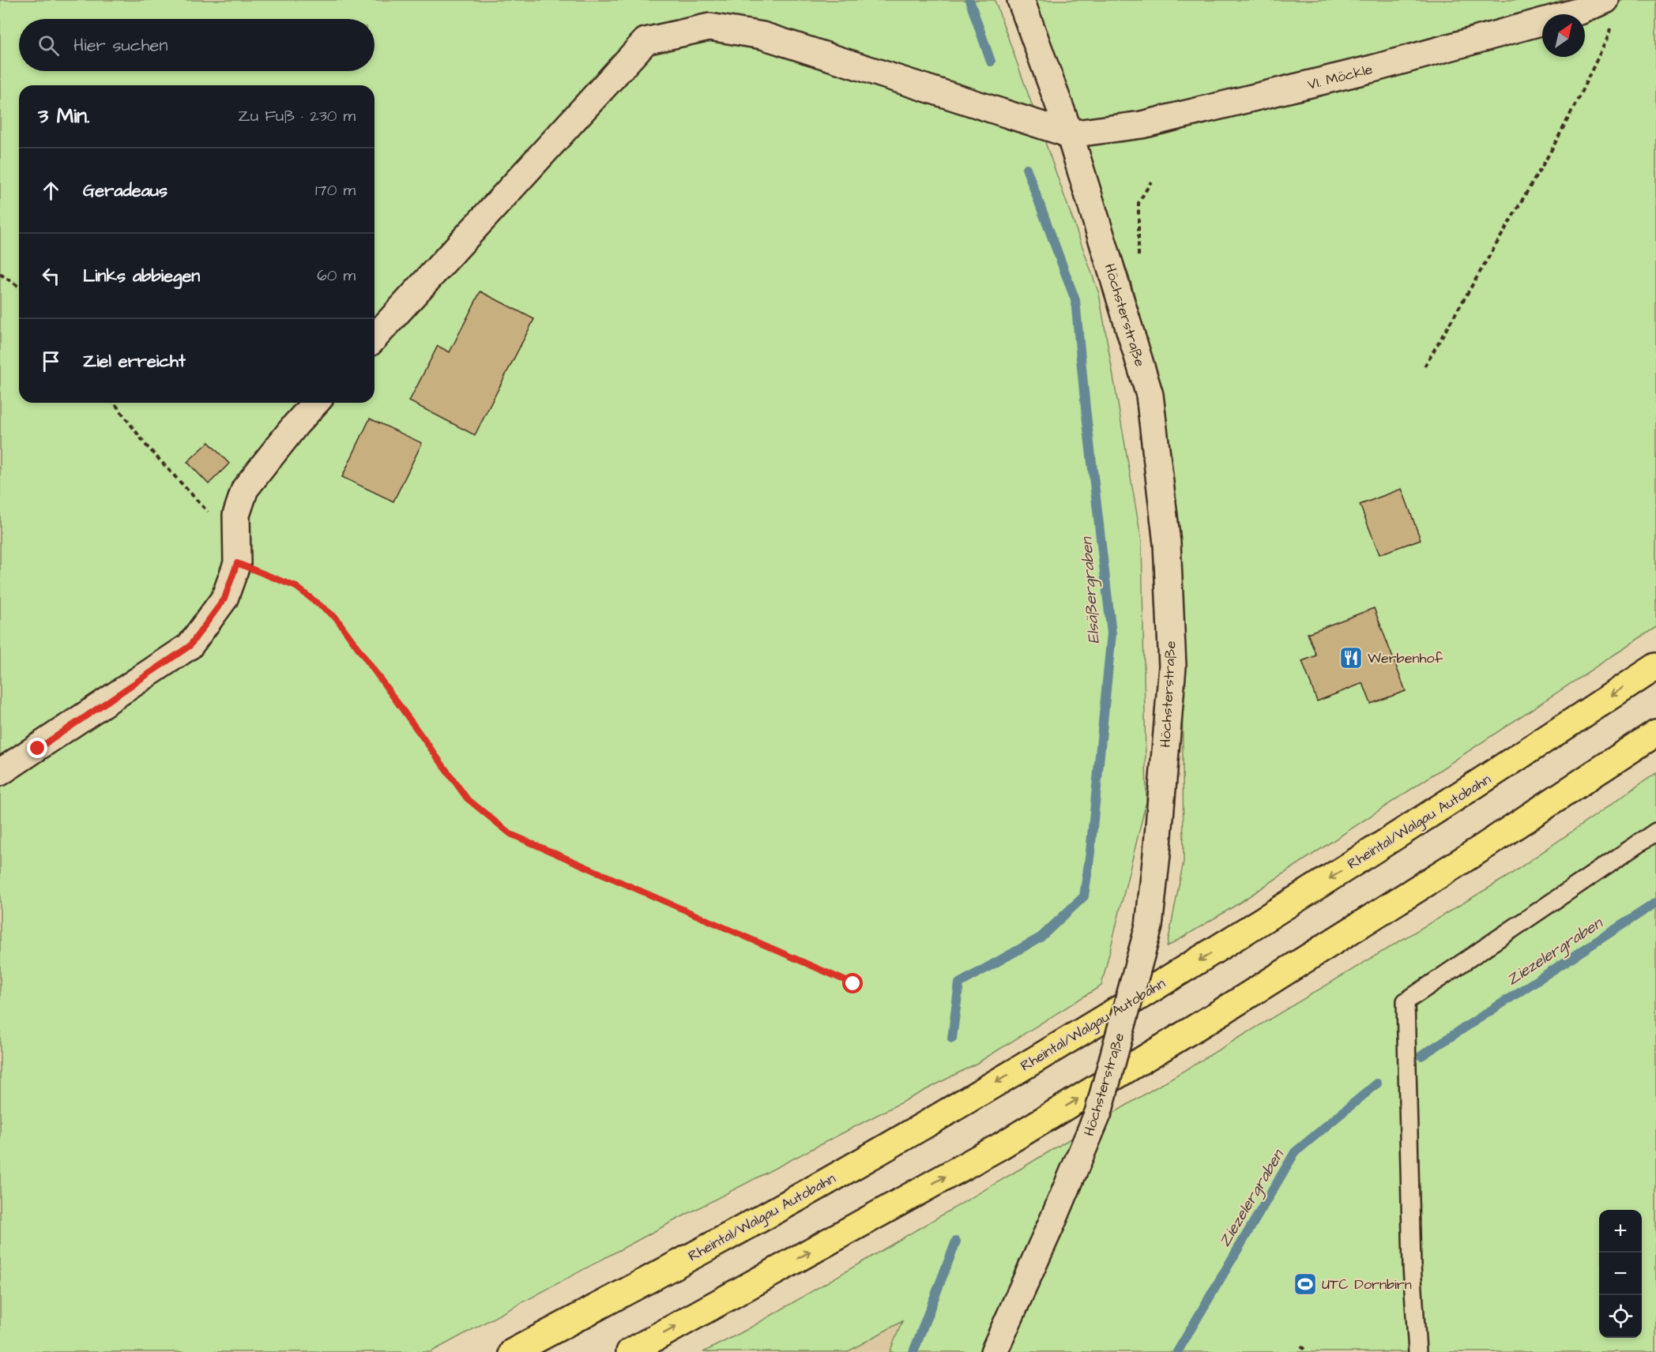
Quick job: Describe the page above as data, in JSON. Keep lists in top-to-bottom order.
{
  "streets": {
    "highway": ["Rheintal/Walgau Autobahn"],
    "street": ["VI. Möckle", "Höchsterstraße"]
  },
  "crossings": [
    ["VI. Möckle", "Höchsterstraße"]
  ],
  "water": ["Elsäßergraben", "Ziezelergraben"],
  "places": {
    "restaurant": ["Werbenhof"],
    "sports": ["UTC Dornbirn"]
  },
  "north": "top right",
  "page": {
    "search": "Hier suchen",
    "heading": ["3 Min.", "Zu Fuß · 230 m"],
    "list": [
      ["Geradeaus", "170 m"],
      ["Links abbiegen", "60 m"],
      "Ziel erreicht"
    ],
    "map_buttons": ["+", "−"]
  }
}
